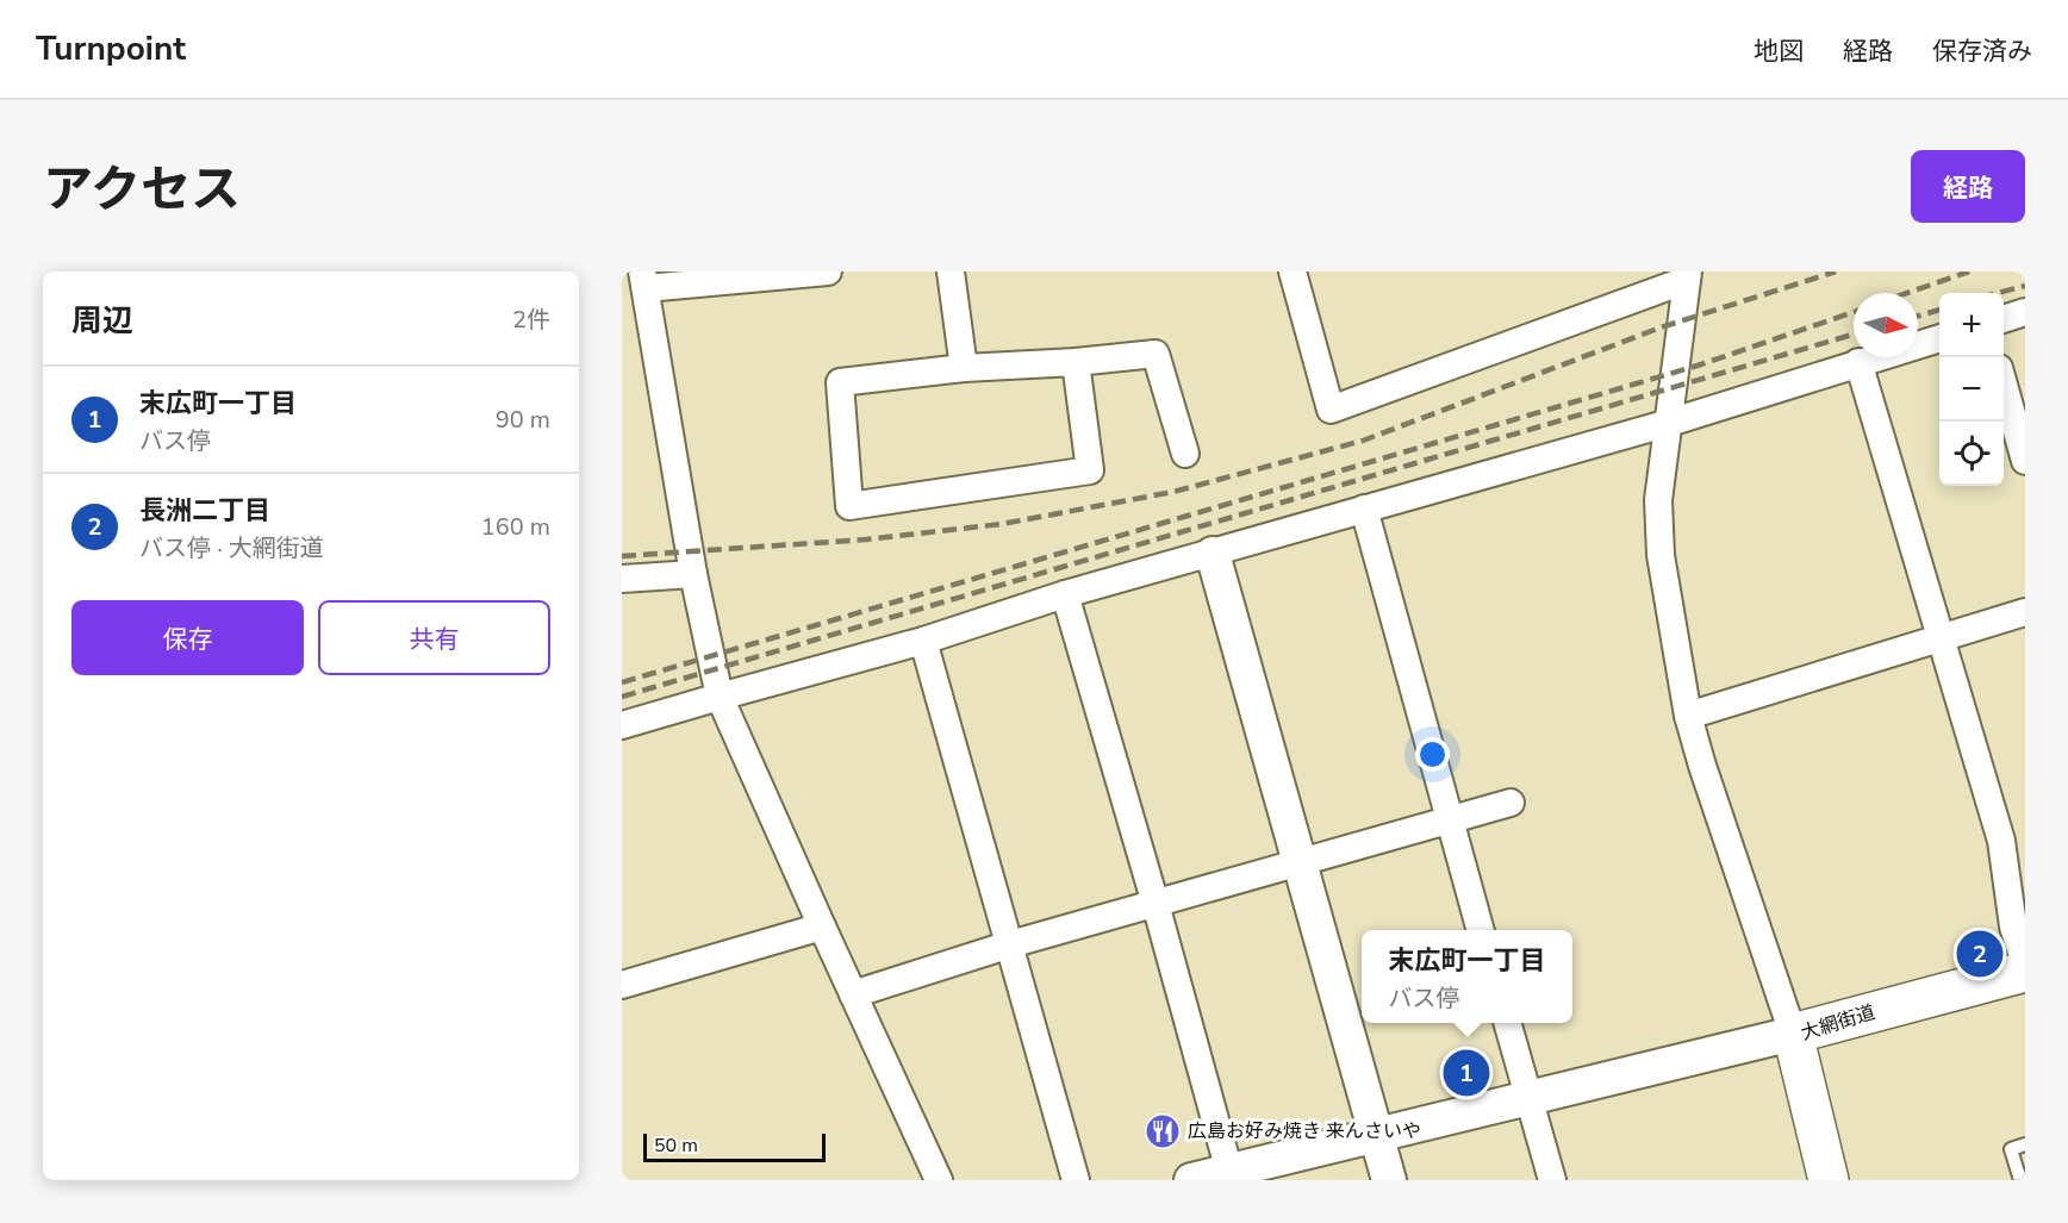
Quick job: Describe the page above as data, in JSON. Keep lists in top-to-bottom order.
{
  "streets": {
    "main road": ["大網街道"]
  },
  "places": {
    "restaurant": ["広島お好み焼き 来んさいや"]
  },
  "scale_bar": "50 m",
  "north": "right",
  "page": {
    "header": "Turnpoint",
    "nav": ["地図", "経路", "保存済み"],
    "title": "アクセス",
    "buttons": [
      "経路",
      ["保存", "共有"]
    ],
    "heading": ["周辺", "2件"],
    "map_buttons": ["+", "−"],
    "list": [
      {
        "mark": "1",
        "name": "末広町一丁目",
        "note": "バス停",
        "value": "90 m"
      },
      {
        "mark": "2",
        "name": "長洲二丁目",
        "note": "バス停 · 大網街道",
        "value": "160 m"
      }
    ],
    "pins": ["2", "1"],
    "popup": ["末広町一丁目", "バス停"],
    "scale": "50 m"
  }
}
